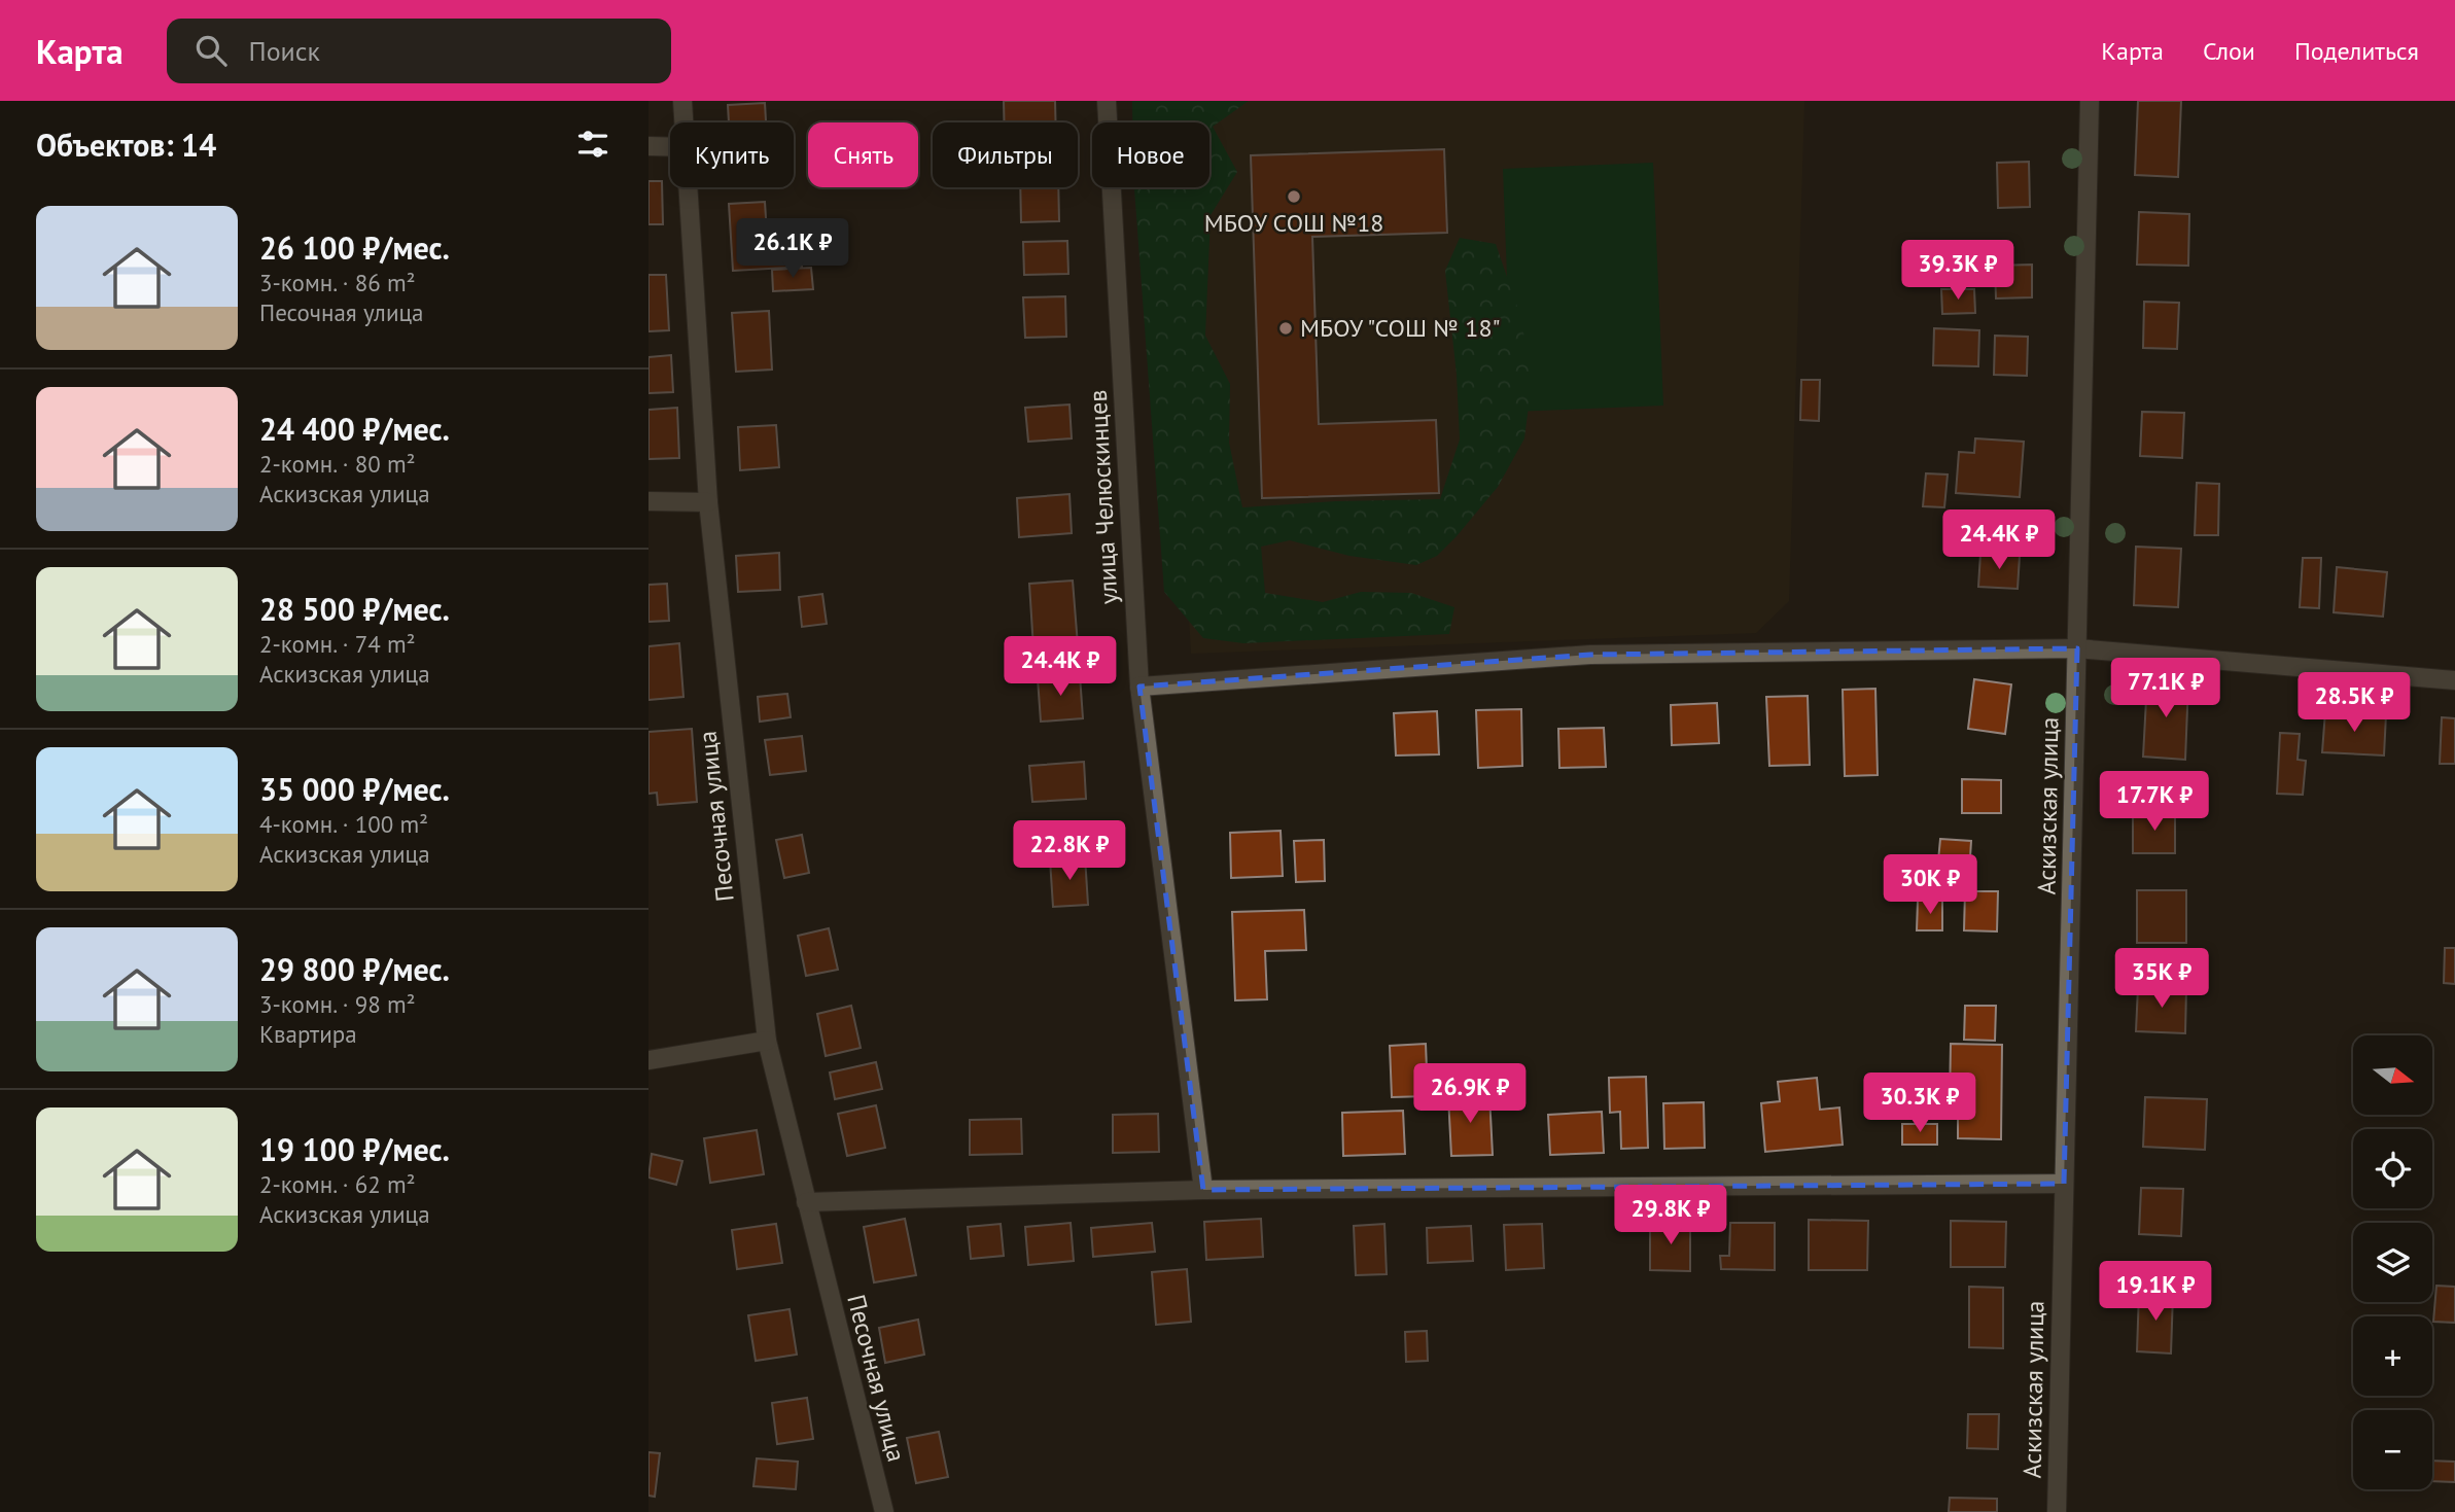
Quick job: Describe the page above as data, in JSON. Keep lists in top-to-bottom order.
{
  "streets": {
    "street": ["улица Челюскинцев", "Аскизская улица", "Песочная улица"]
  },
  "places": ["МБОУ СОШ №18", "МБОУ \"СОШ № 18\""],
  "north": "right",
  "page": {
    "header": "Карта",
    "search": "Поиск",
    "nav": ["Карта", "Слои", "Поделиться"],
    "heading": "Объектов: 14",
    "chip": [
      "Купить",
      "Снять",
      "Фильтры",
      "Новое"
    ],
    "list": [
      {
        "name": "26 100 ₽/мес.",
        "note": "3-комн. · 86 m² · Песочная улица"
      },
      {
        "name": "24 400 ₽/мес.",
        "note": "2-комн. · 80 m² · Аскизская улица"
      },
      {
        "name": "28 500 ₽/мес.",
        "note": "2-комн. · 74 m² · Аскизская улица"
      },
      {
        "name": "35 000 ₽/мес.",
        "note": "4-комн. · 100 m² · Аскизская улица"
      },
      {
        "name": "29 800 ₽/мес.",
        "note": "3-комн. · 98 m² · Квартира"
      },
      {
        "name": "19 100 ₽/мес.",
        "note": "2-комн. · 62 m² · Аскизская улица"
      }
    ],
    "price": [
      "26.1K ₽",
      "39.3K ₽",
      "24.4K ₽",
      "24.4K ₽",
      "77.1K ₽",
      "28.5K ₽",
      "17.7K ₽",
      "22.8K ₽",
      "30K ₽",
      "35K ₽",
      "26.9K ₽",
      "30.3K ₽",
      "29.8K ₽",
      "19.1K ₽"
    ],
    "map_buttons": ["+", "−"]
  }
}
